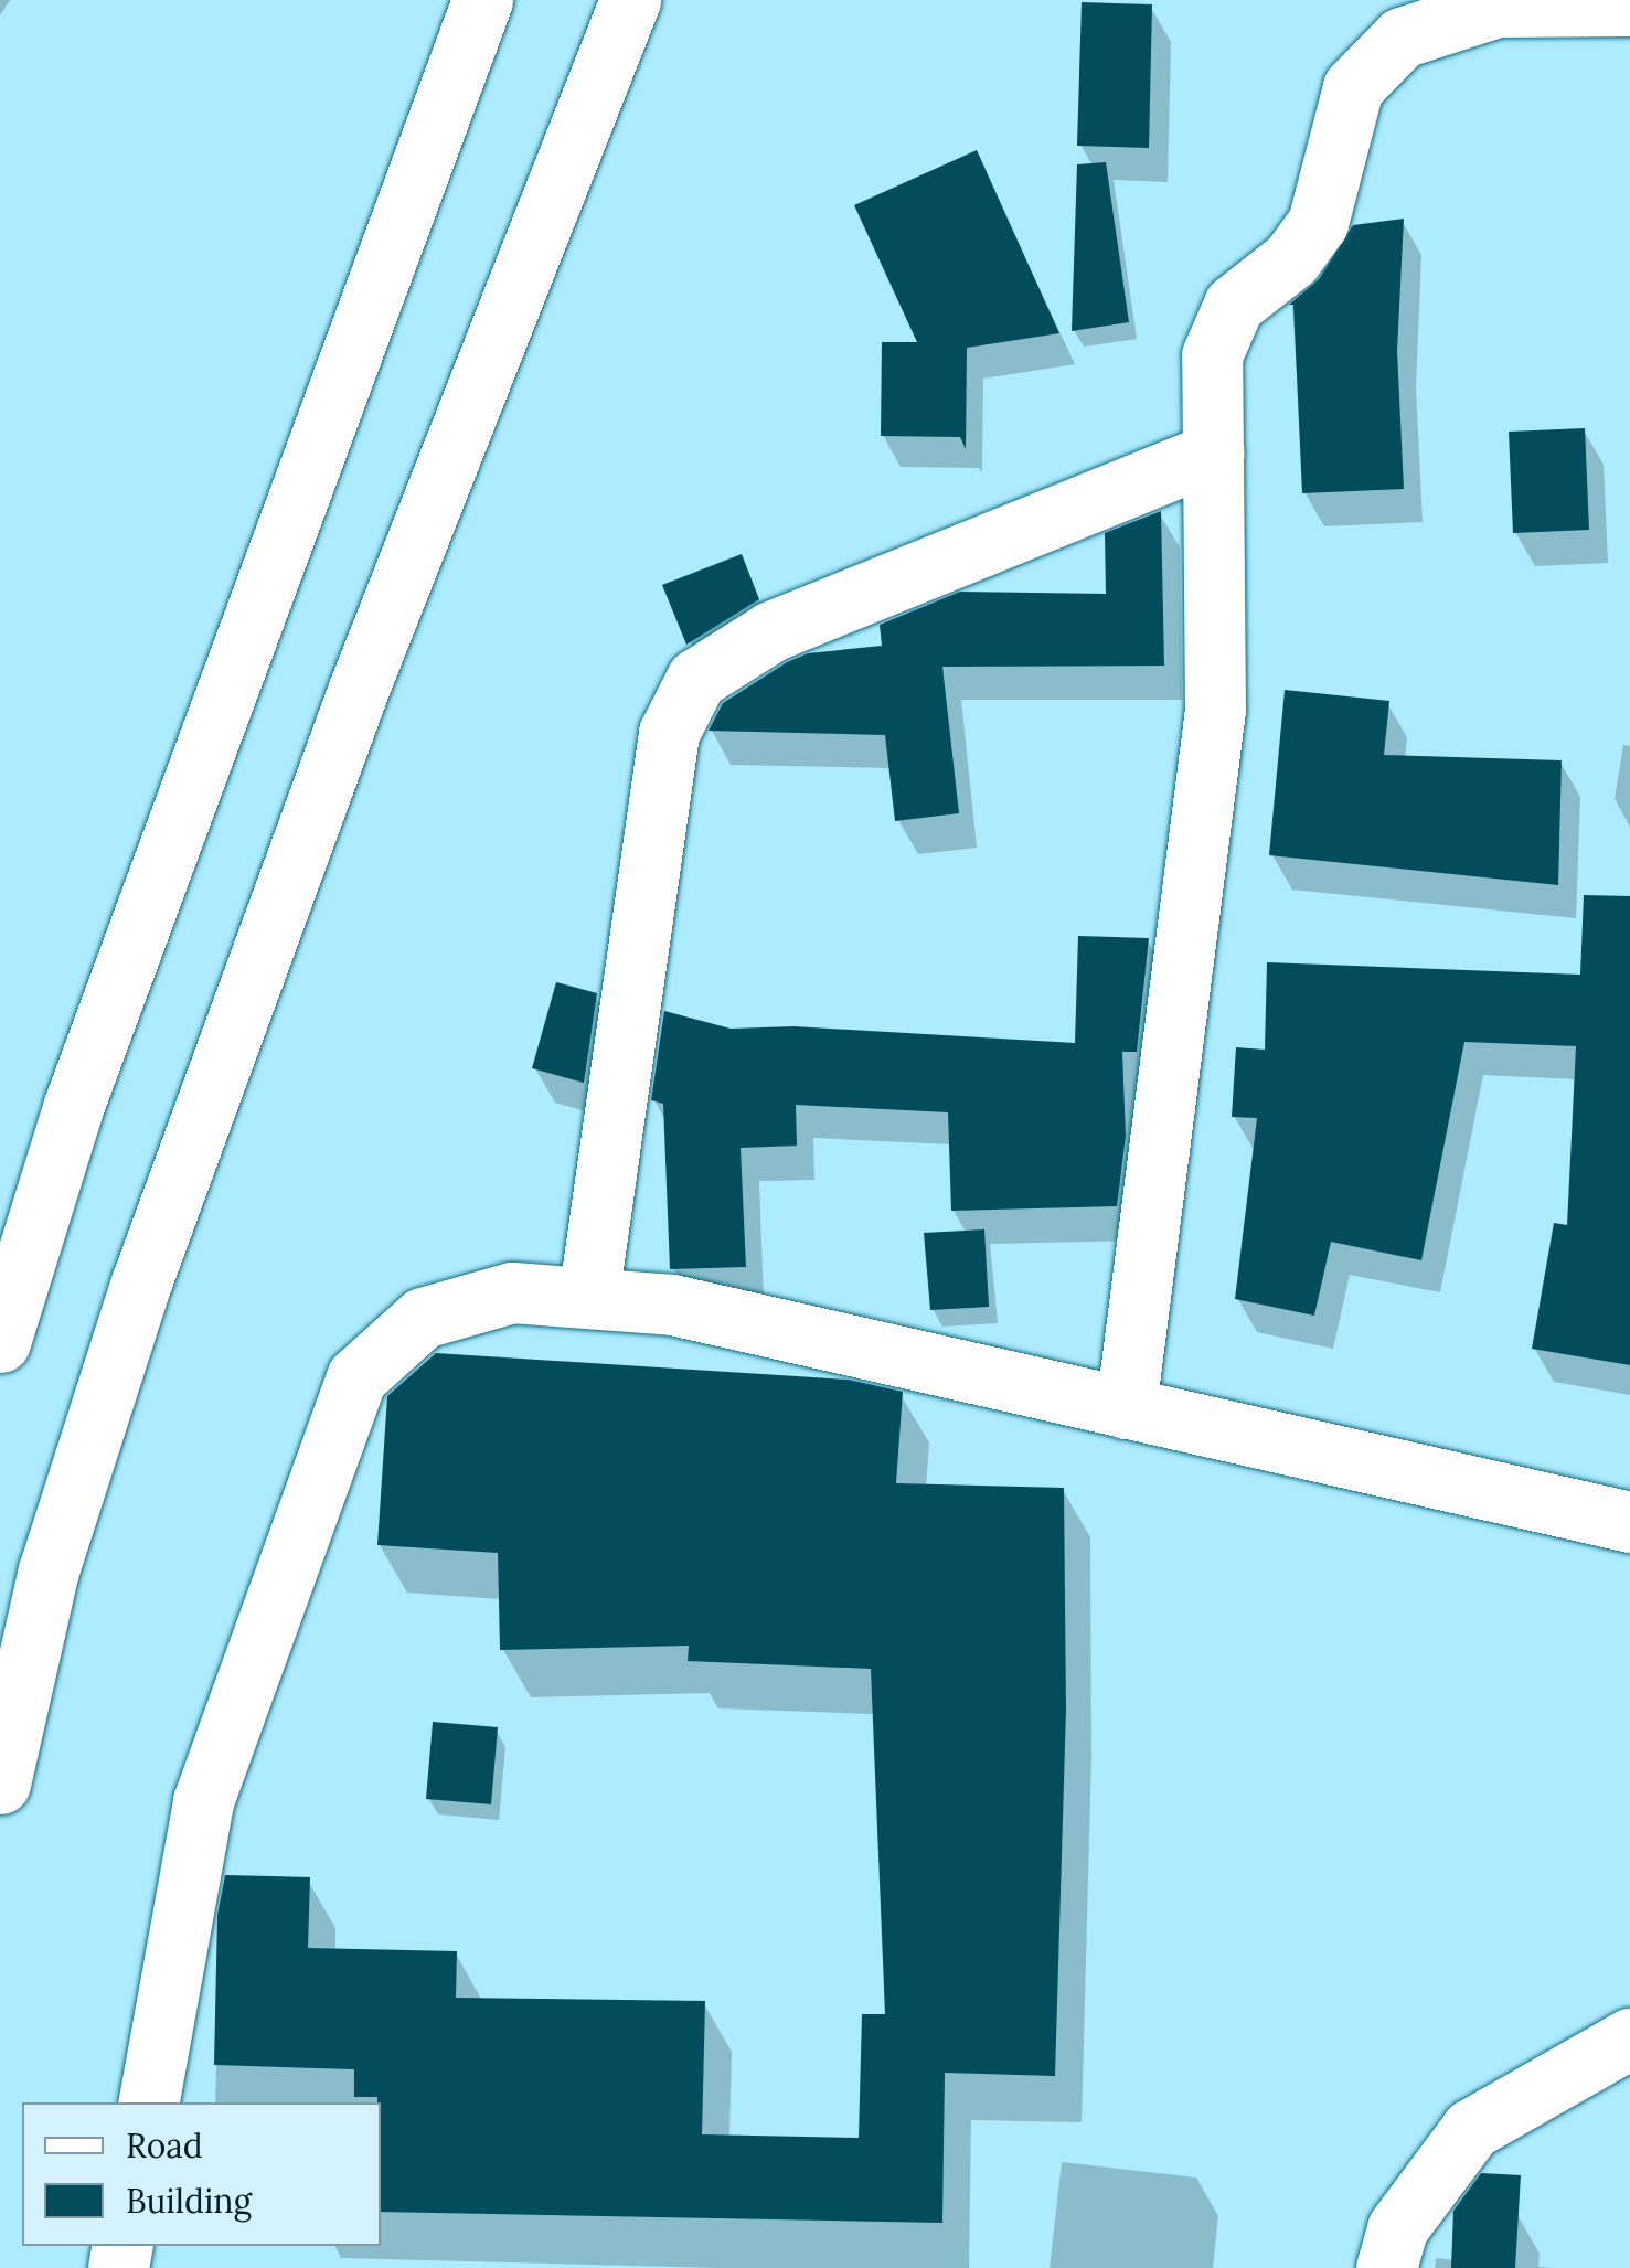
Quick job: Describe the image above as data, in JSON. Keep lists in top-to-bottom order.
{
  "legend": ["Road", "Building"]
}
